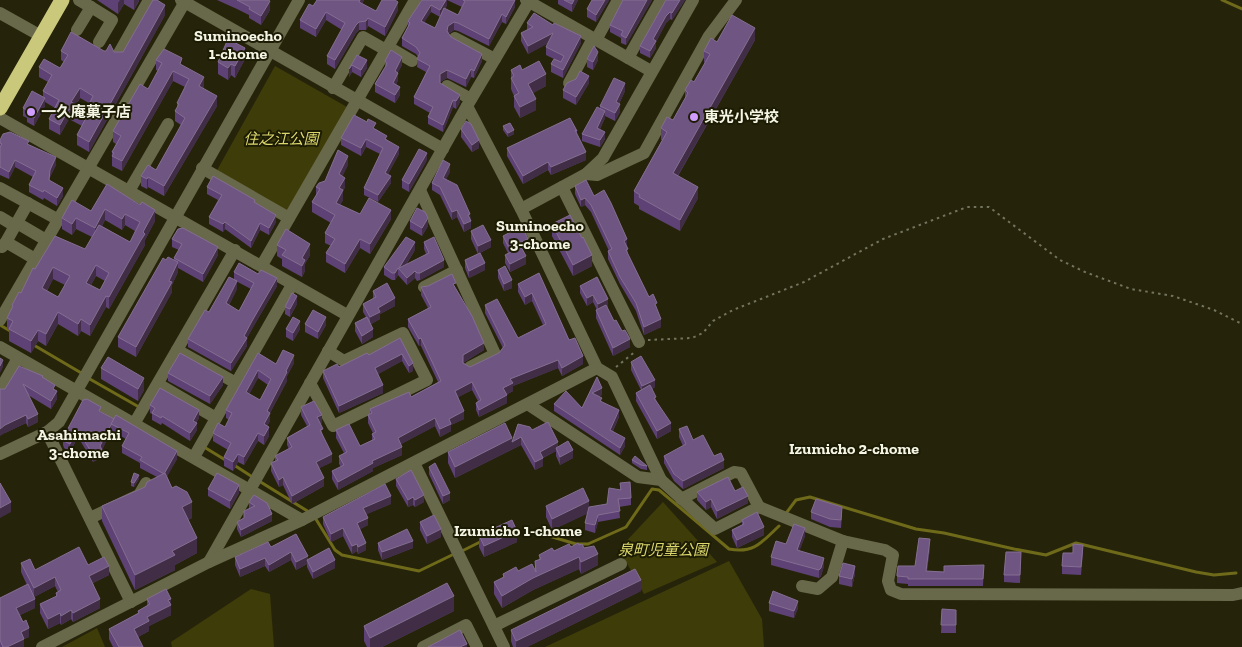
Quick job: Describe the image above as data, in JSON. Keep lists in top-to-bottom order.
{
  "districts": [
    "Suminoecho 1-chome",
    "Suminoecho 3-chome",
    "Asahimachi 3-chome",
    "Izumicho 2-chome",
    "Izumicho 1-chome"
  ],
  "parks": ["住之江公園", "泉町児童公園"],
  "places": ["一久庵菓子店", "東光小学校"]
}
